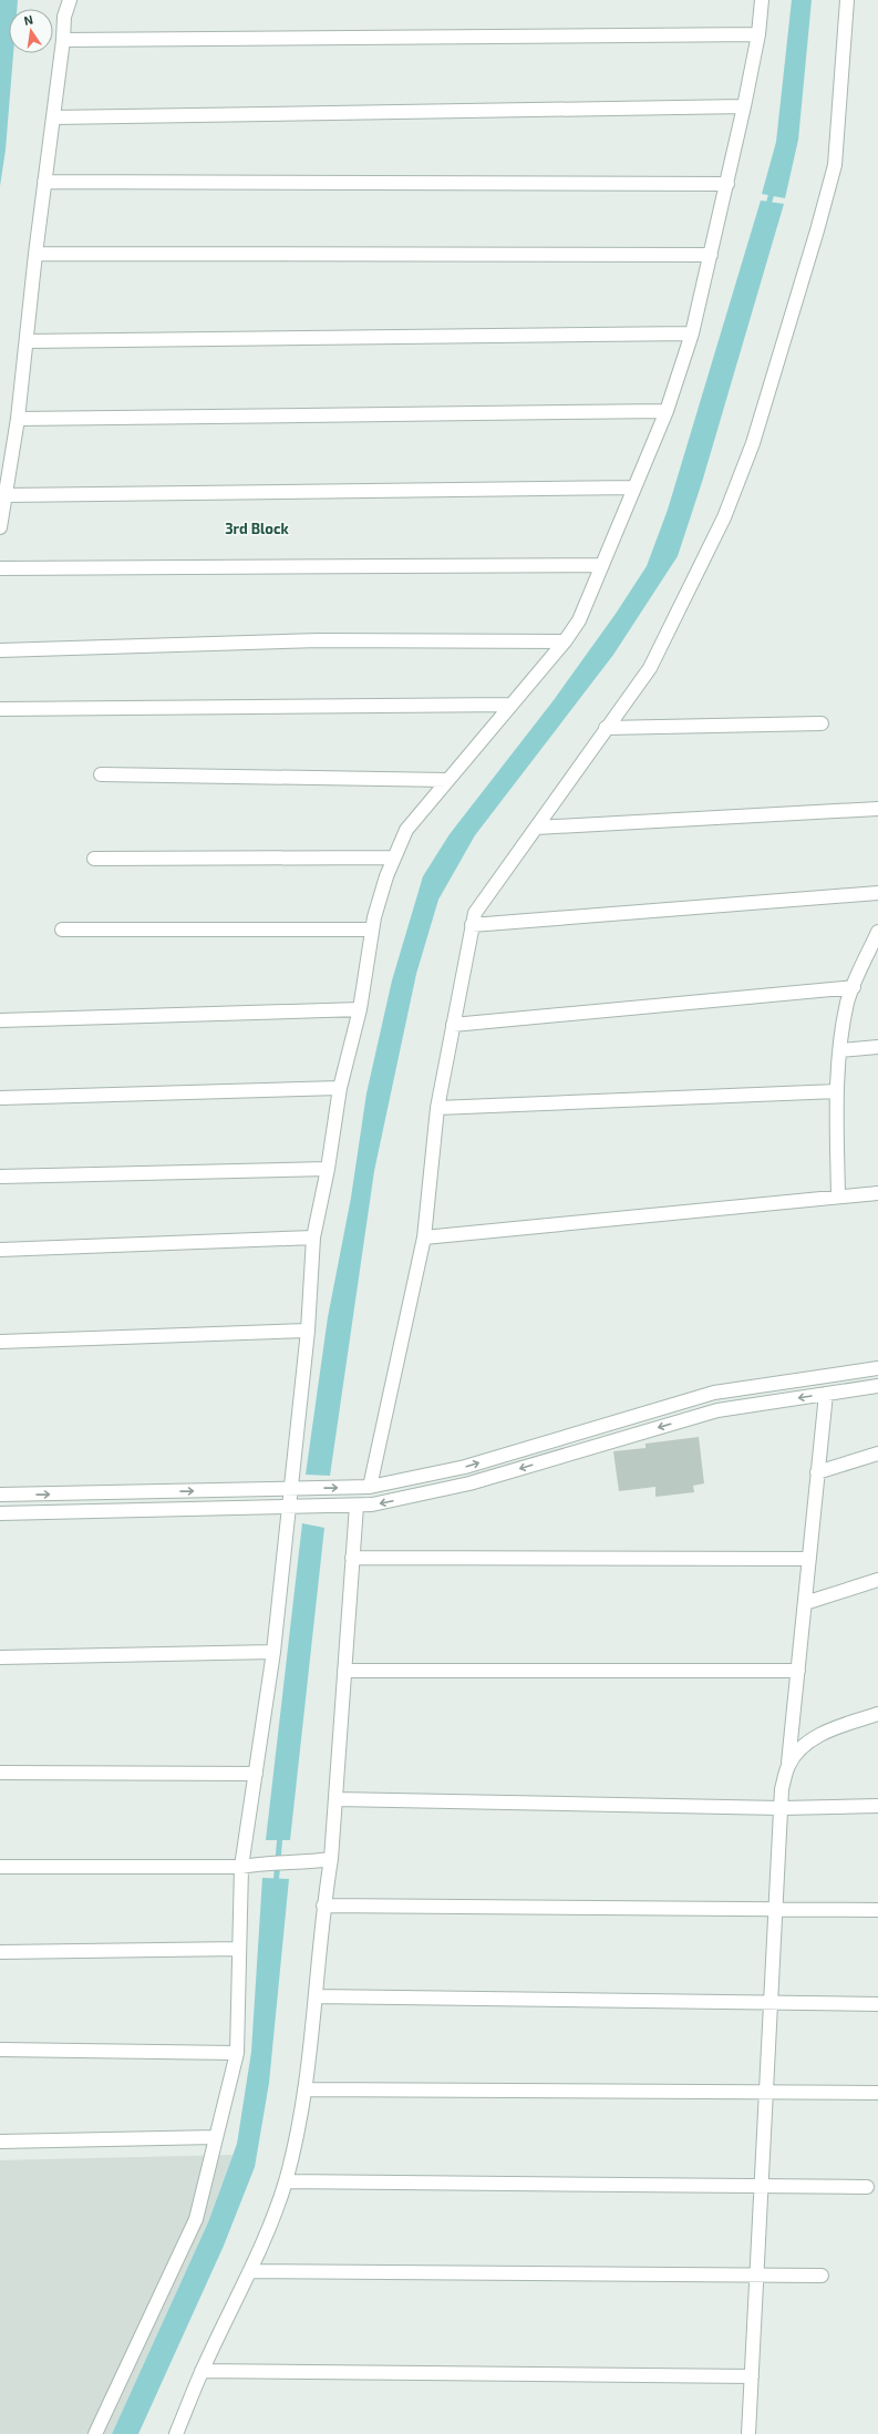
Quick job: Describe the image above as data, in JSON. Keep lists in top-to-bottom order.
{
  "districts": ["3rd Block"],
  "north": "top"
}
